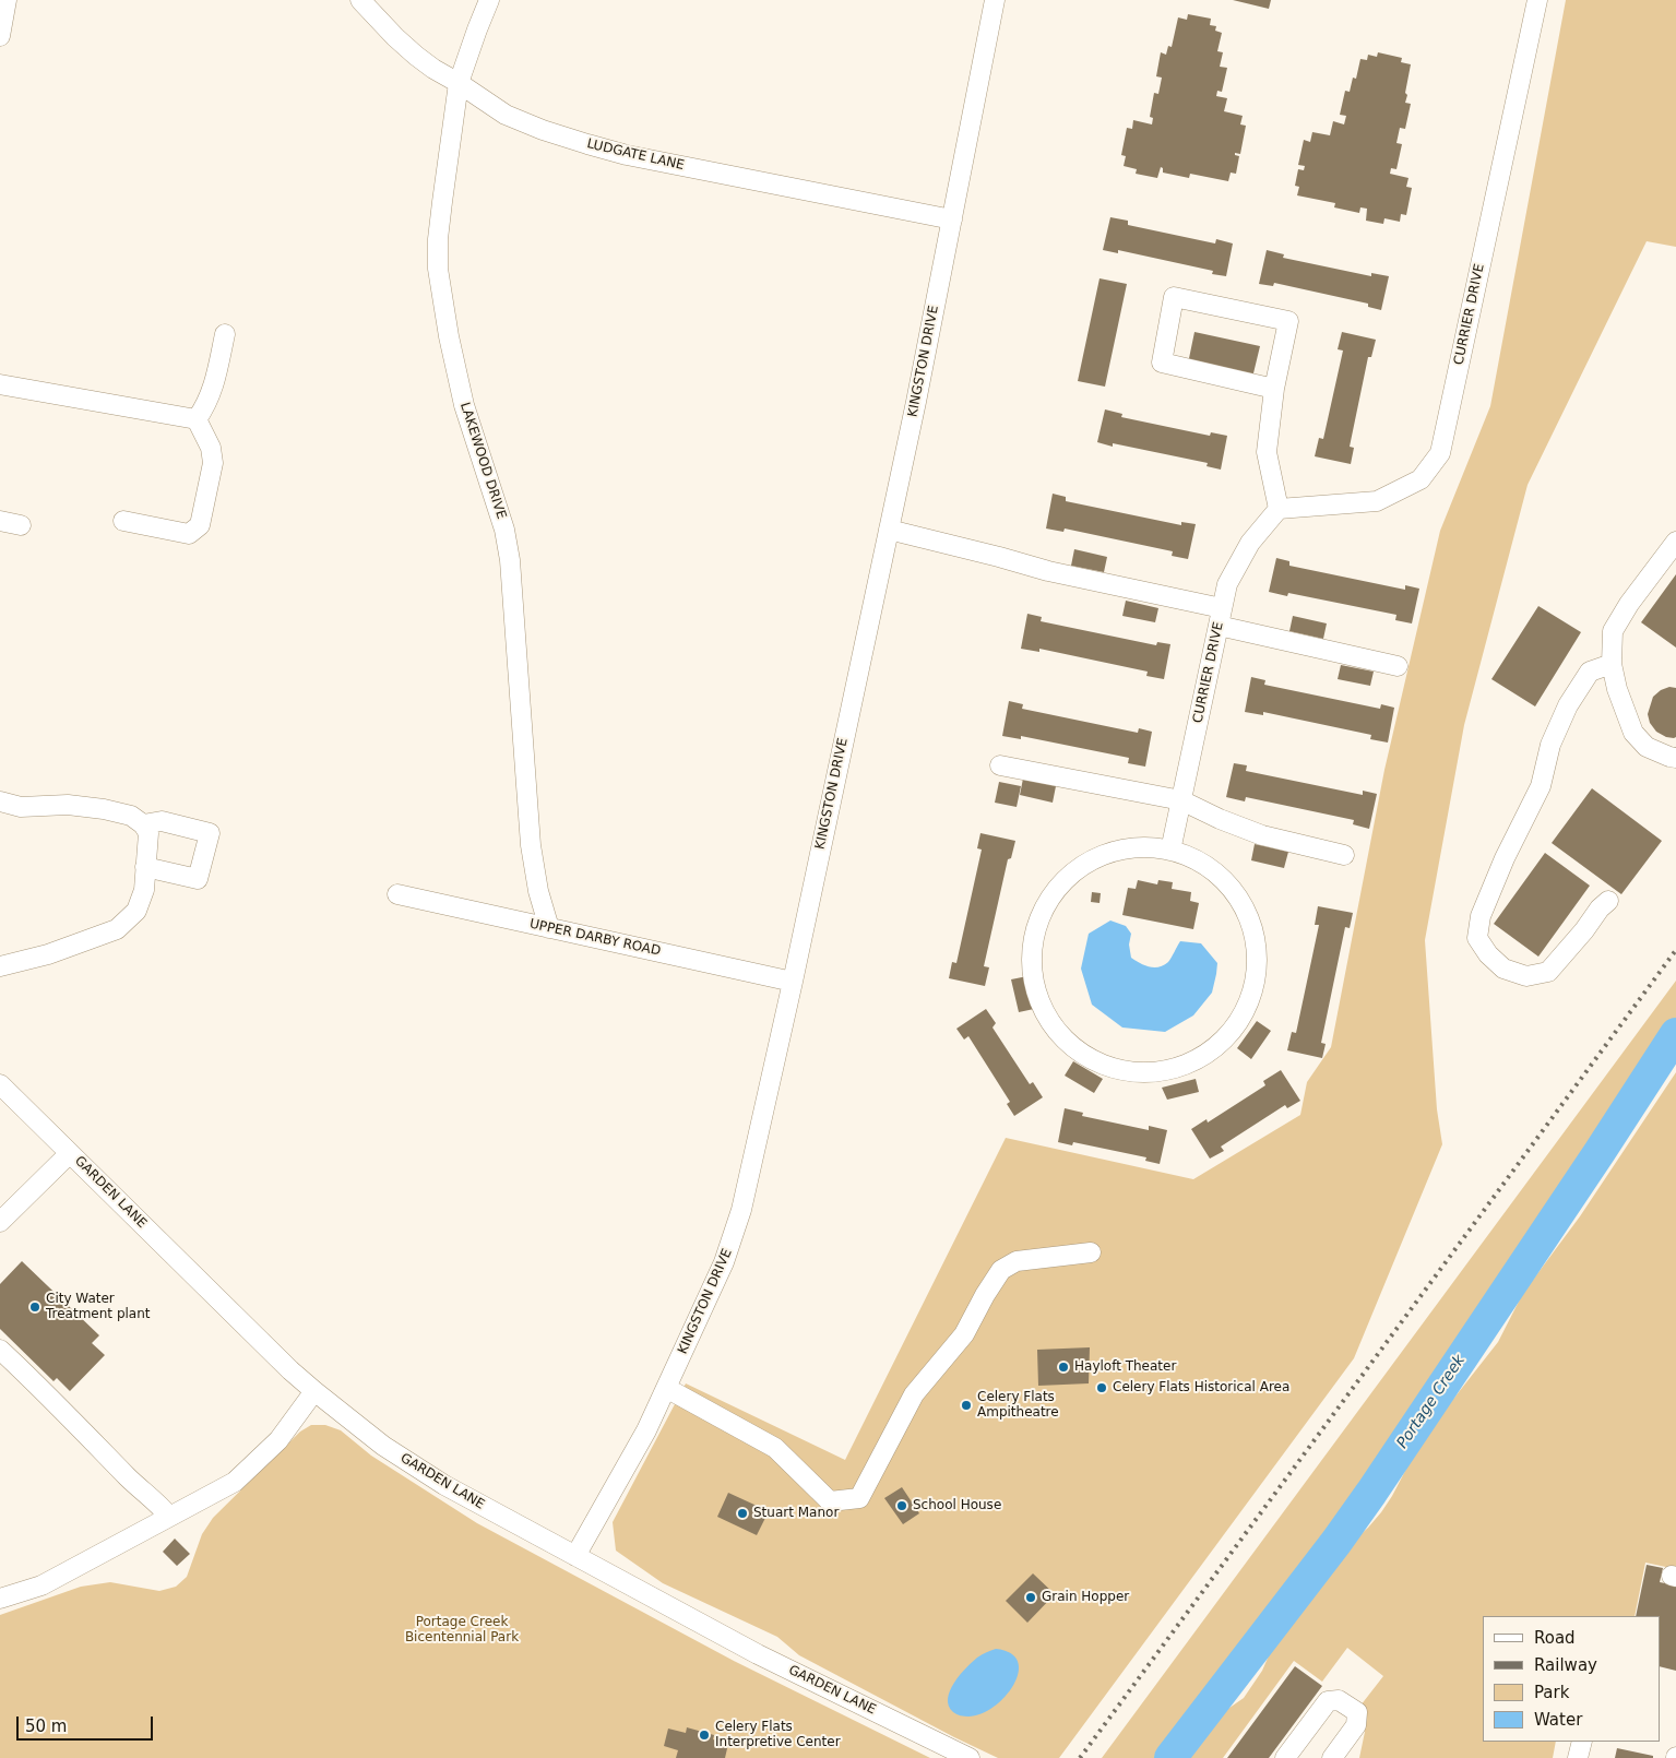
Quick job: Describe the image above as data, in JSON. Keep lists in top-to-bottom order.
{
  "streets": {
    "street": [
      "LUDGATE LANE",
      "CURRIER DRIVE",
      "KINGSTON DRIVE",
      "LAKEWOOD DRIVE",
      "UPPER DARBY ROAD",
      "GARDEN LANE"
    ]
  },
  "crossings": [
    ["LUDGATE LANE", "KINGSTON DRIVE"],
    ["LUDGATE LANE", "LAKEWOOD DRIVE"],
    ["KINGSTON DRIVE", "UPPER DARBY ROAD"],
    ["KINGSTON DRIVE", "GARDEN LANE"],
    ["LAKEWOOD DRIVE", "UPPER DARBY ROAD"]
  ],
  "water": ["Portage Creek"],
  "parks": ["Portage Creek Bicentennial Park"],
  "places": [
    "City Water Treatment plant",
    "Hayloft Theater",
    "Celery Flats Historical Area",
    "Celery Flats Ampitheatre",
    "School House",
    "Stuart Manor",
    "Grain Hopper",
    "Celery Flats Interpretive Center"
  ],
  "legend": [
    "Road",
    "Railway",
    "Park",
    "Water"
  ],
  "scale_bar": "50 m"
}
